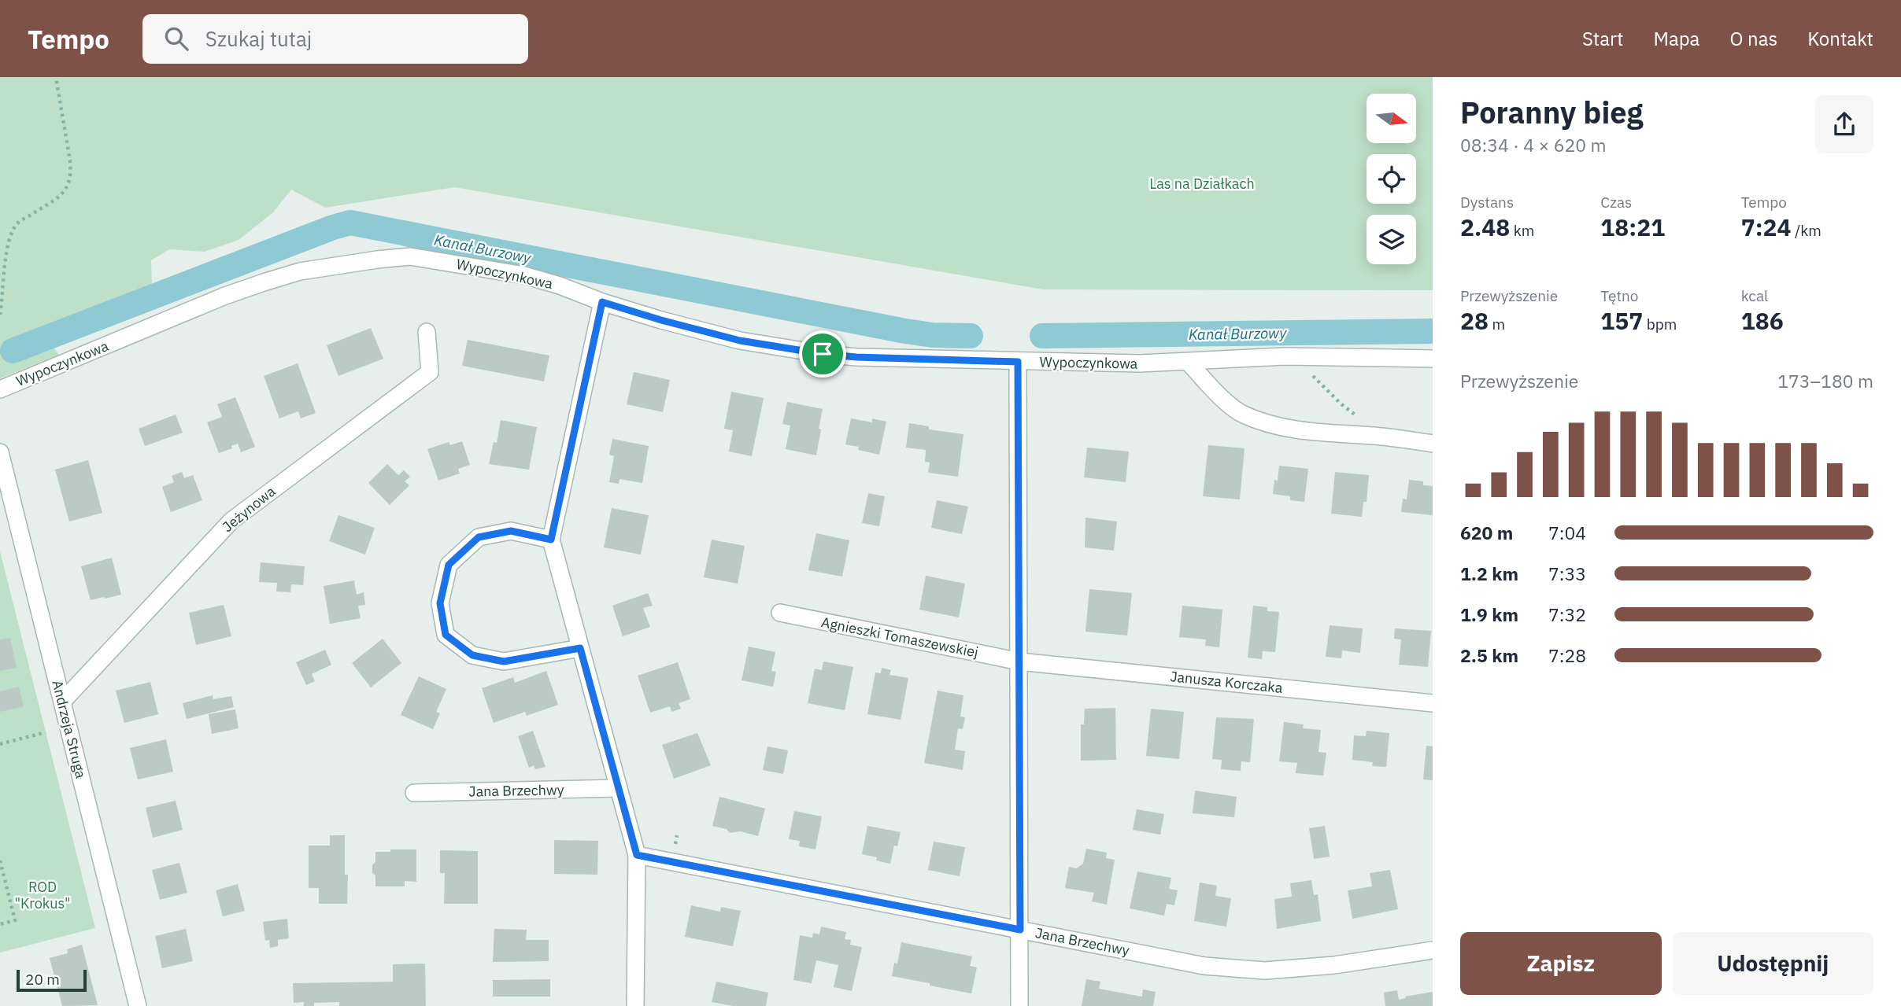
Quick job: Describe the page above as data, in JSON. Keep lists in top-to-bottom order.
{
  "streets": {
    "street": [
      "Wypoczynkowa",
      "Jeżynowa",
      "Agnieszki Tomaszewskiej",
      "Janusza Korczaka",
      "Andrzeja Struga",
      "Jana Brzechwy"
    ]
  },
  "crossings": [
    ["Jeżynowa", "Andrzeja Struga"],
    ["Agnieszki Tomaszewskiej", "Janusza Korczaka"]
  ],
  "water": ["Kanał Burzowy"],
  "parks": ["Las na Działkach", "ROD \"Krokus\""],
  "scale_bar": "20 m",
  "north": "right",
  "page": {
    "header": "Tempo",
    "search": "Szukaj tutaj",
    "nav": [
      "Start",
      "Mapa",
      "O nas",
      "Kontakt"
    ],
    "heading": ["Poranny bieg", "08:34 · 4 × 620 m"],
    "stats": [
      ["Dystans", "2.48 km"],
      ["Czas", "18:21"],
      ["Tempo", "7:24 /km"],
      ["Przewyższenie", "28 m"],
      ["Tętno", "157 bpm"],
      ["kcal", "186"]
    ],
    "chart": ["Przewyższenie", "173–180 m"],
    "list": [
      {
        "name": "620 m",
        "note": "7:04"
      },
      {
        "name": "1.2 km",
        "note": "7:33"
      },
      {
        "name": "1.9 km",
        "note": "7:32"
      },
      {
        "name": "2.5 km",
        "note": "7:28"
      }
    ],
    "buttons": ["Zapisz", "Udostępnij"],
    "scale": "20 m"
  }
}
